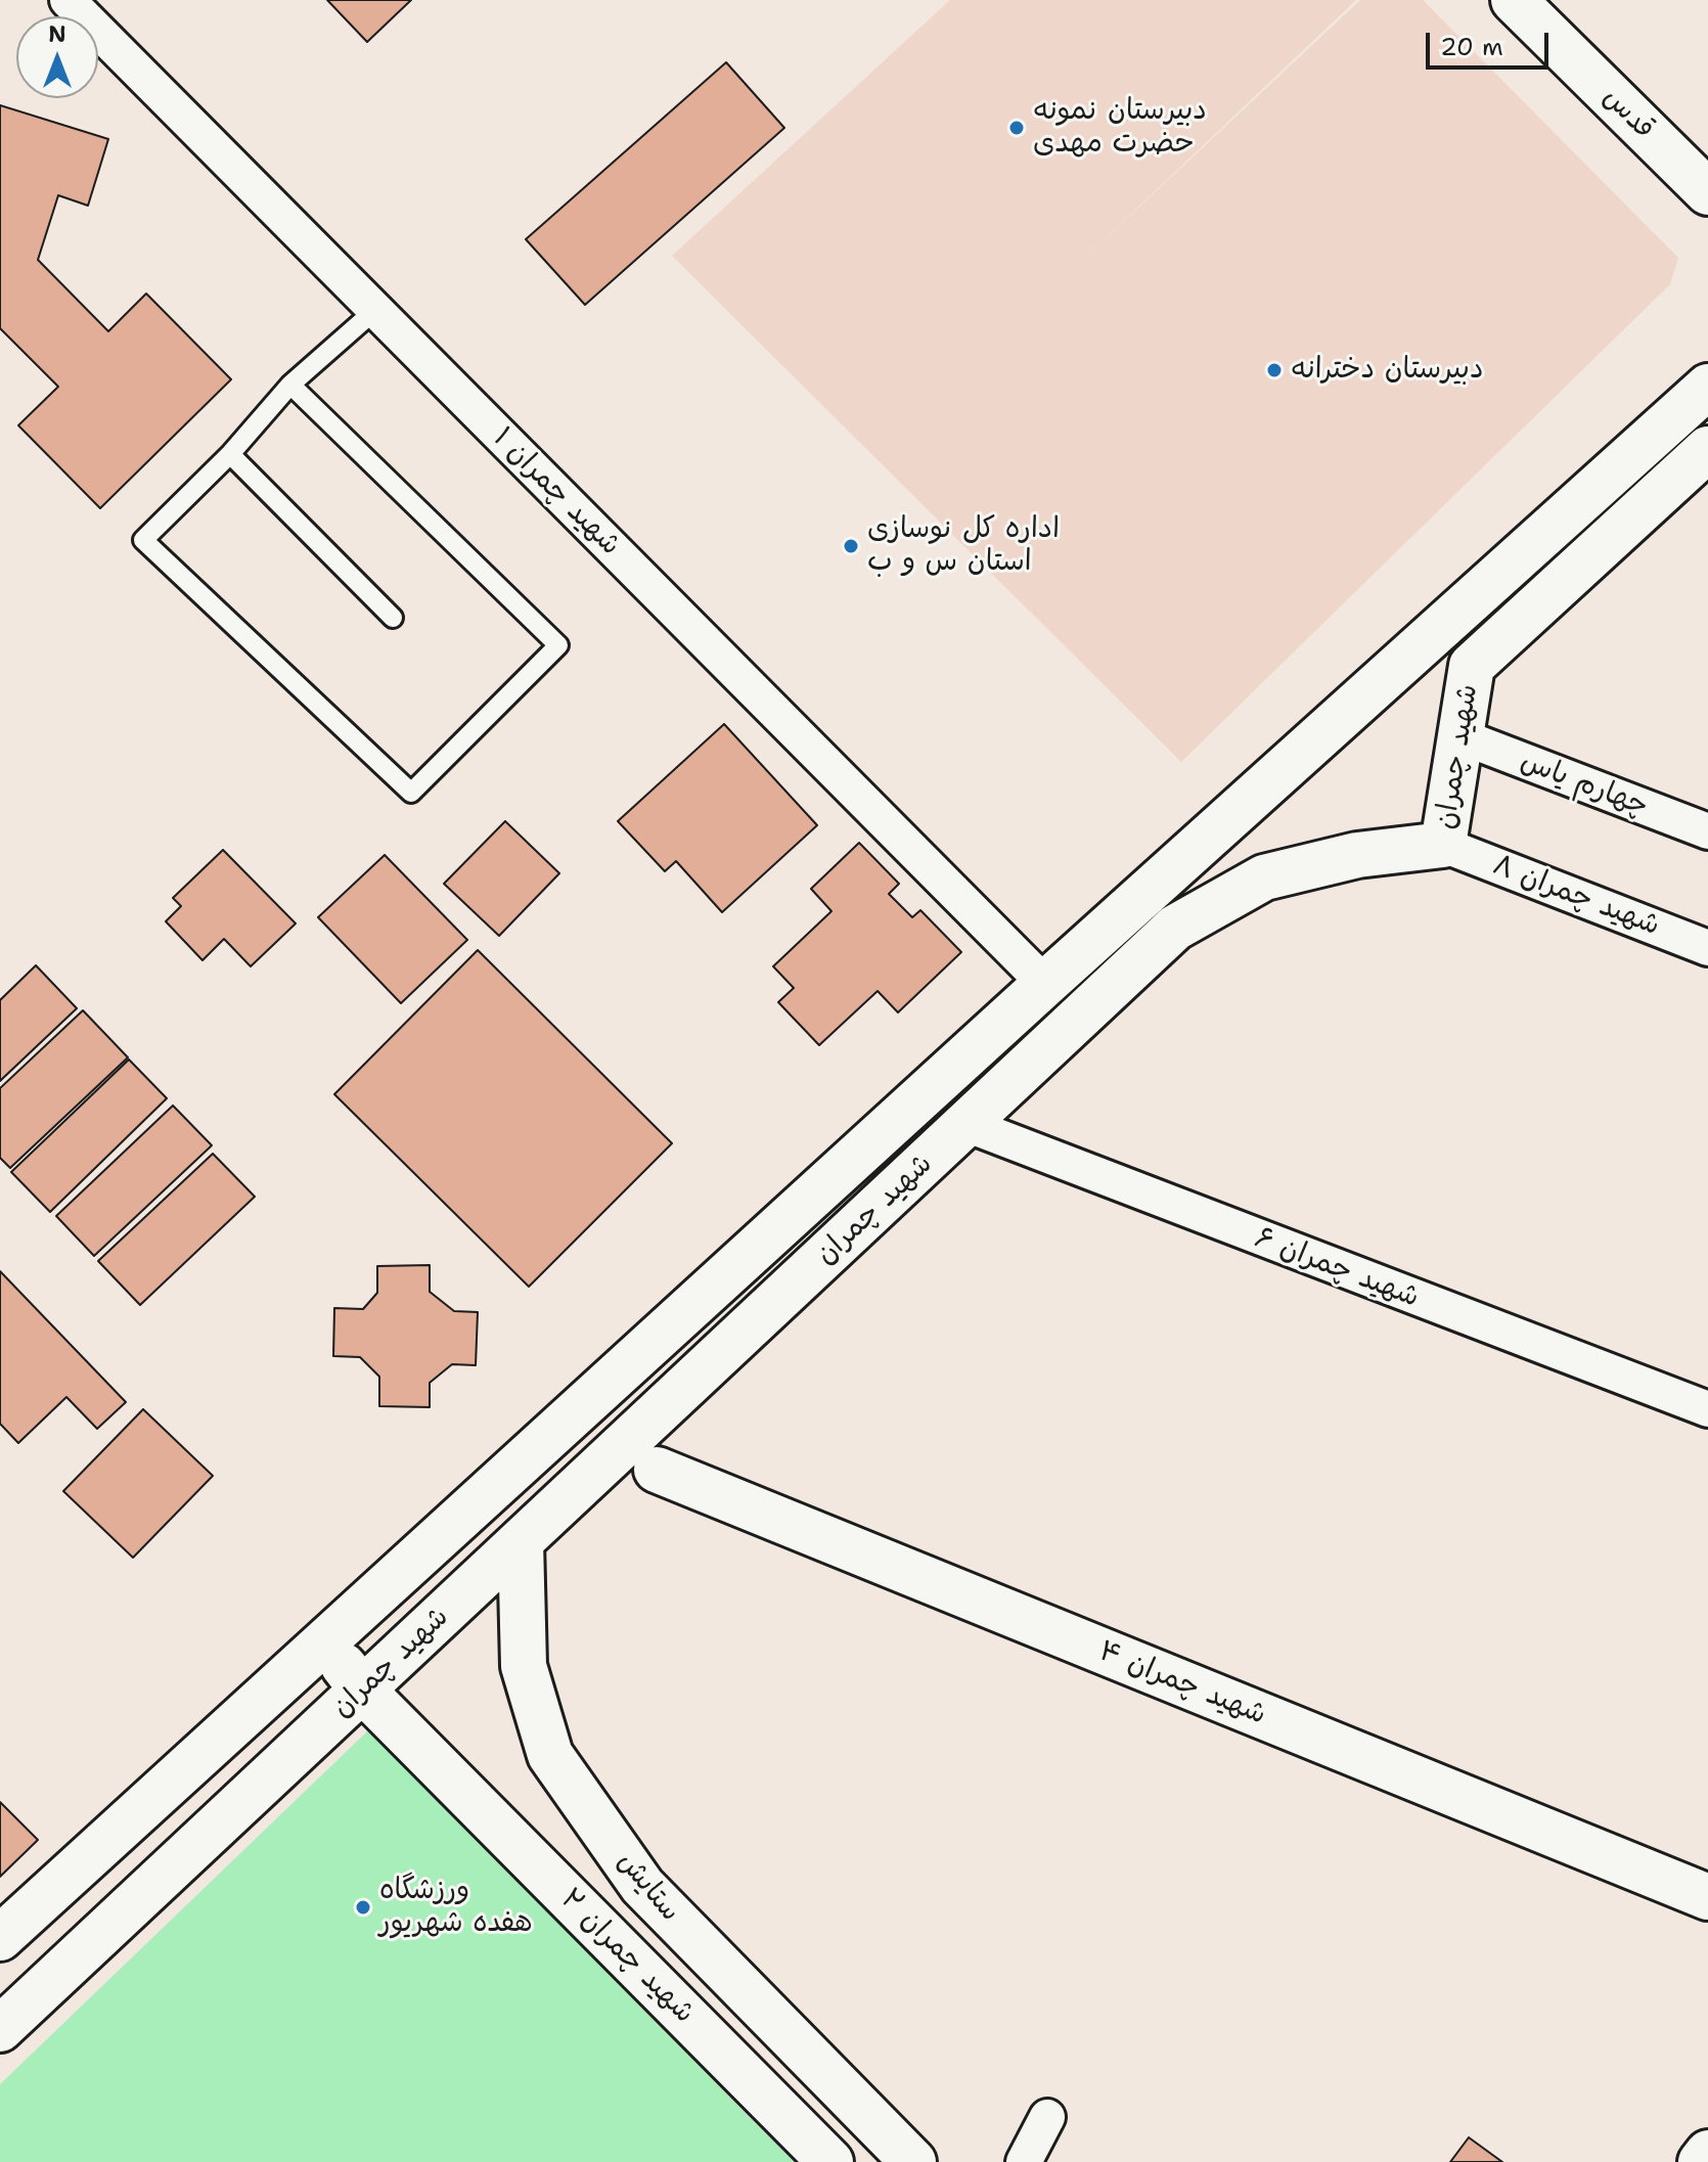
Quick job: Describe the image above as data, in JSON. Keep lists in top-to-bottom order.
{
  "streets": {
    "street": [
      "قدس",
      "شهید چمران ۱",
      "شهید چمران",
      "چهارم یاس",
      "شهید چمران ۸",
      "شهید چمران ۶",
      "شهید چمران ۴",
      "ستایش",
      "شهید چمران ۲"
    ]
  },
  "crossings": [
    ["شهید چمران ۱", "شهید چمران"],
    ["شهید چمران", "چهارم یاس"],
    ["شهید چمران", "شهید چمران ۸"],
    ["شهید چمران", "شهید چمران ۶"],
    ["شهید چمران", "ستایش"],
    ["شهید چمران", "شهید چمران ۲"]
  ],
  "places": [
    "دبیرستان نمونه حضرت مهدی",
    "دبیرستان دخترانه",
    "اداره کل نوسازی استان س و ب",
    "ورزشگاه هفده شهریور"
  ],
  "scale_bar": "20 m",
  "north": "top"
}
